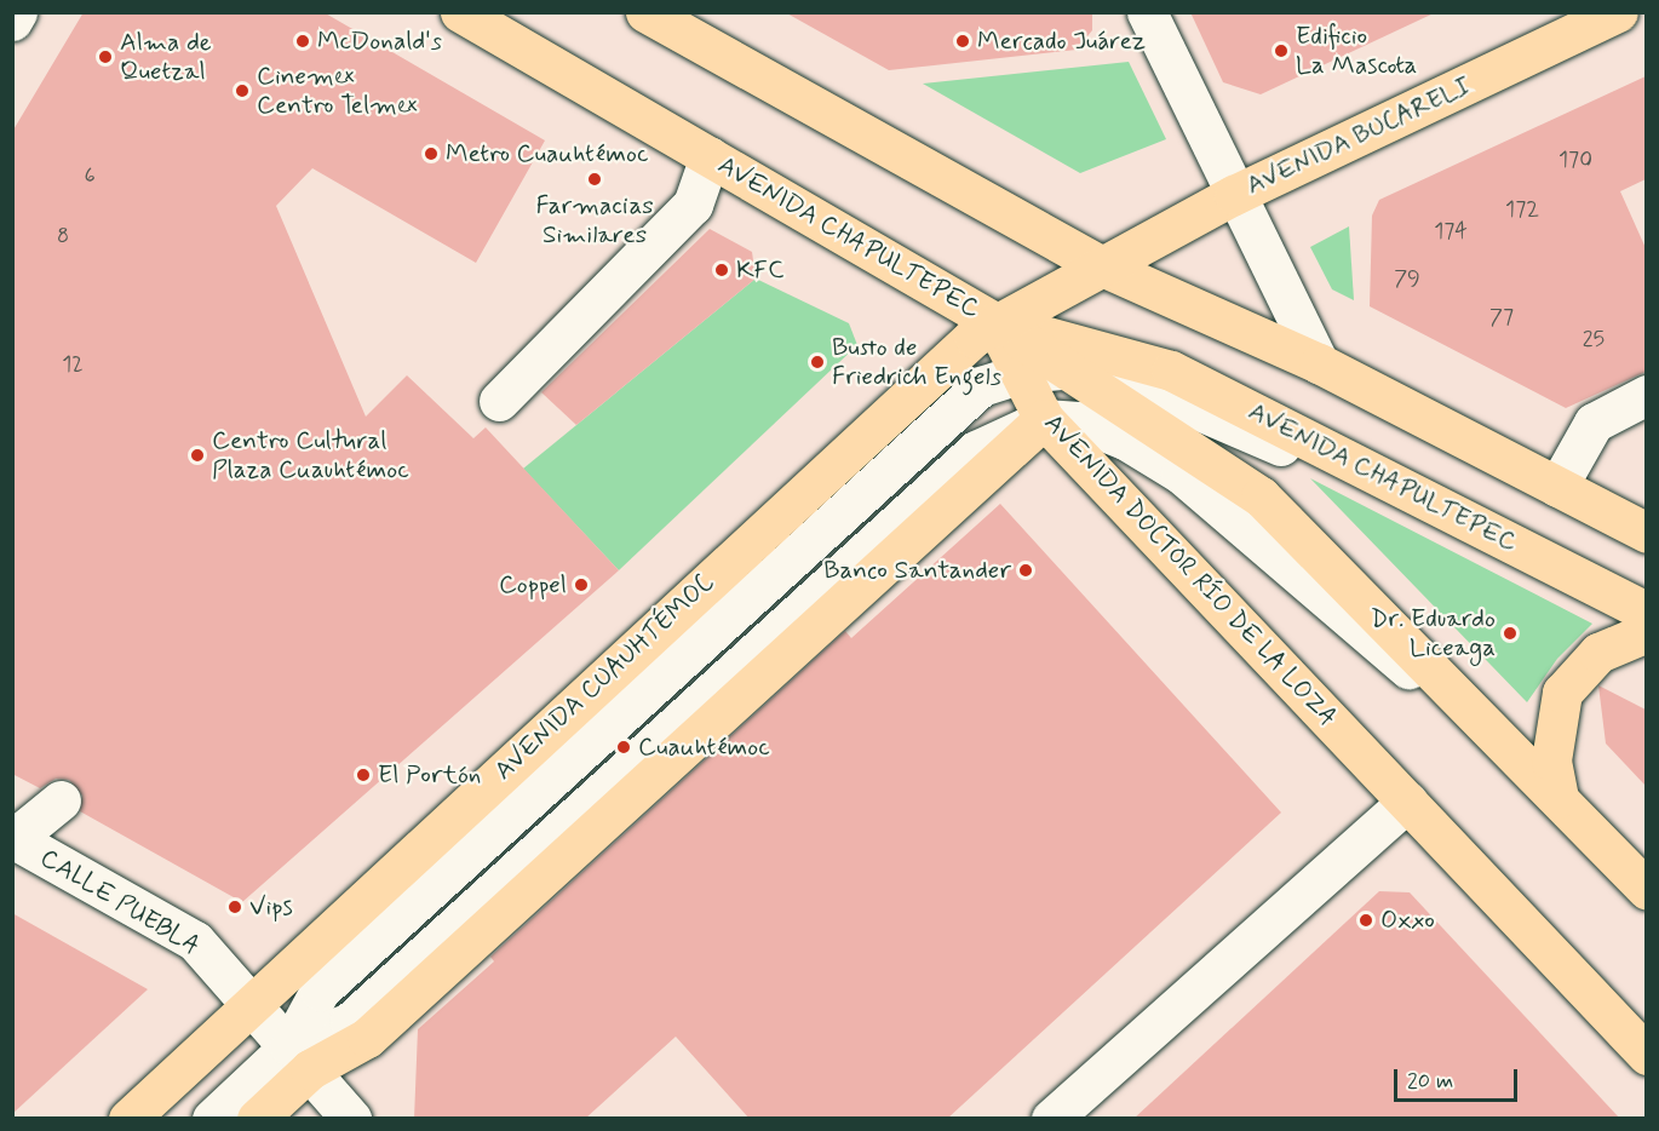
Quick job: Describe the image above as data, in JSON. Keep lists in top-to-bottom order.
{
  "streets": {
    "main road": [
      "AVENIDA BUCARELI",
      "AVENIDA CHAPULTEPEC",
      "AVENIDA DOCTOR RÍO DE LA LOZA",
      "AVENIDA CUAUHTÉMOC"
    ],
    "street": ["CALLE PUEBLA"]
  },
  "crossings": [
    ["AVENIDA BUCARELI", "AVENIDA CUAUHTÉMOC"],
    ["AVENIDA CHAPULTEPEC", "AVENIDA DOCTOR RÍO DE LA LOZA"],
    ["AVENIDA CHAPULTEPEC", "AVENIDA CUAUHTÉMOC"],
    ["AVENIDA DOCTOR RÍO DE LA LOZA", "AVENIDA CUAUHTÉMOC"],
    ["AVENIDA CUAUHTÉMOC", "CALLE PUEBLA"]
  ],
  "places": [
    "McDonald's",
    "Mercado Juárez",
    "Edificio La Mascota",
    "Alma de Quetzal",
    "Cinemex Centro Telmex",
    "Metro Cuauhtémoc",
    "Farmacias Similares",
    "KFC",
    "Busto de Friedrich Engels",
    "Centro Cultural Plaza Cuauhtémoc",
    "Banco Santander",
    "Coppel",
    "Dr. Eduardo Liceaga",
    "Cuauhtémoc",
    "El Portón",
    "Vips",
    "Oxxo"
  ],
  "house_numbers": [
    "170",
    "6",
    "172",
    "174",
    "8",
    "79",
    "77",
    "25",
    "12"
  ],
  "scale_bar": "20 m"
}
